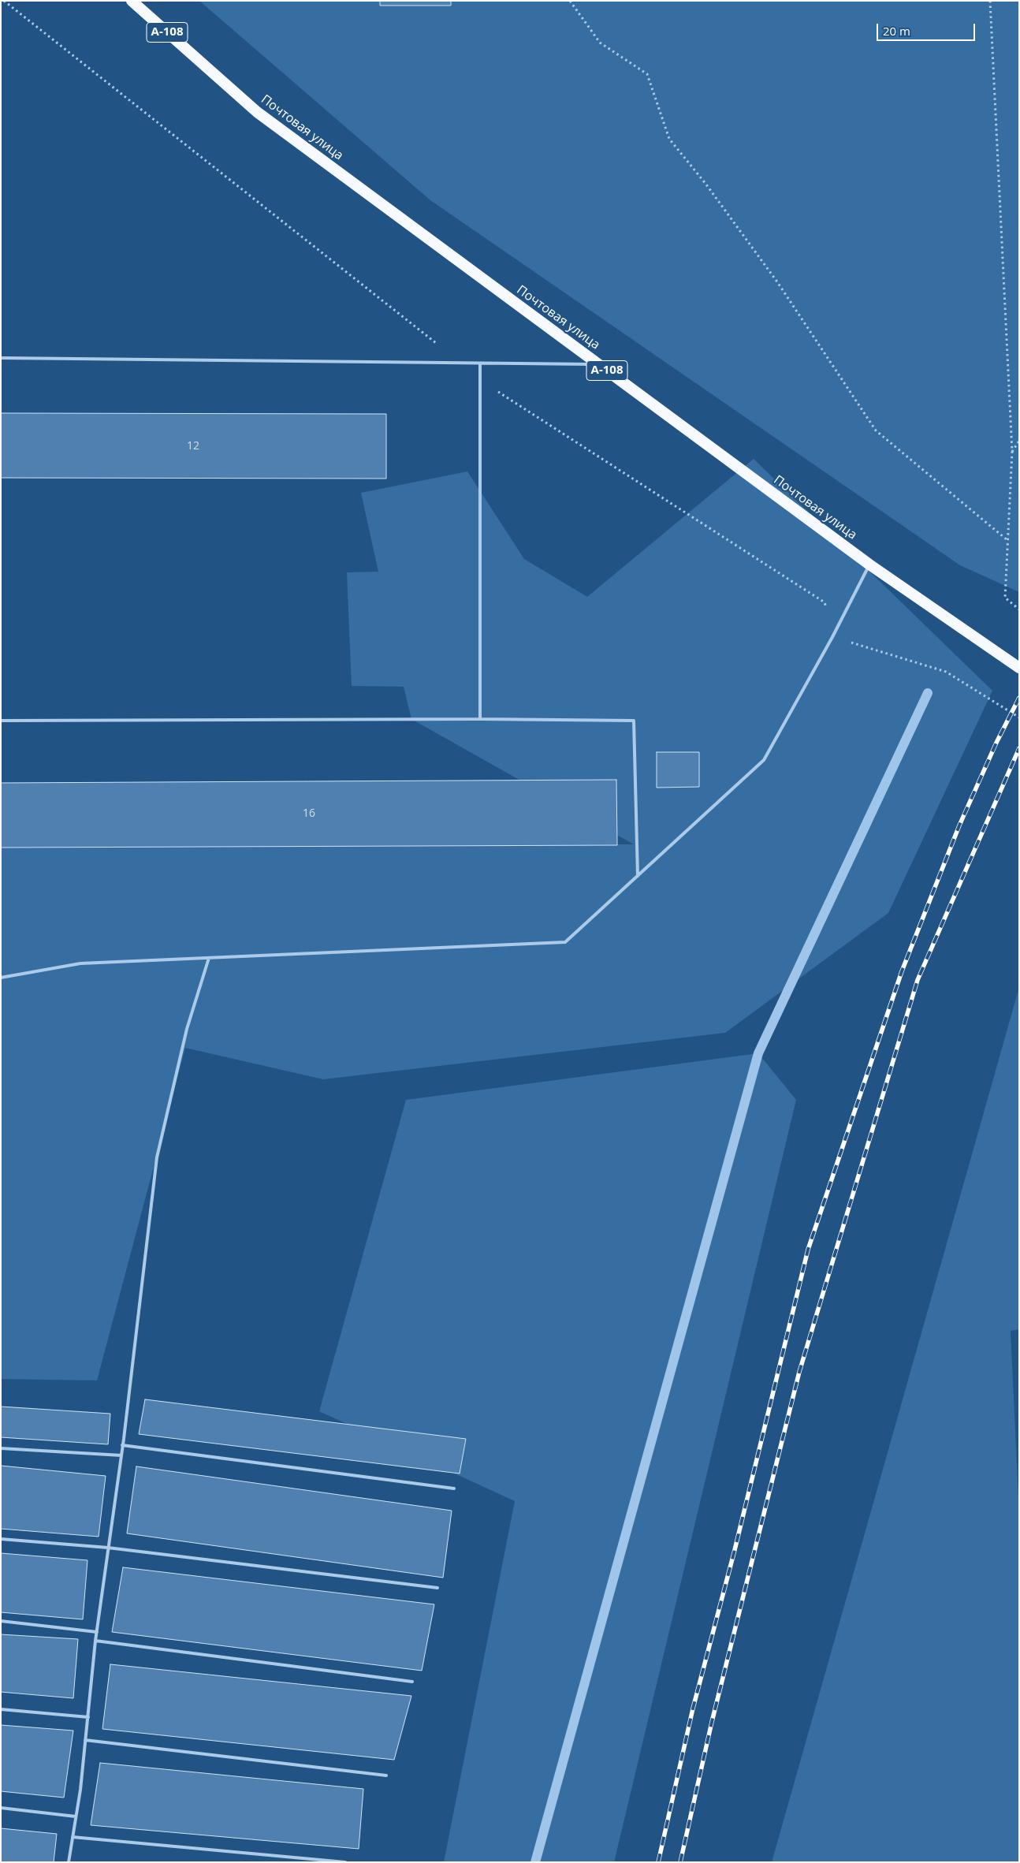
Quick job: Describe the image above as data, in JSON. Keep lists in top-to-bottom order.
{
  "streets": {
    "highway": ["А-108", "Почтовая улица"]
  },
  "house_numbers": ["12", "16"],
  "scale_bar": "20 m"
}
